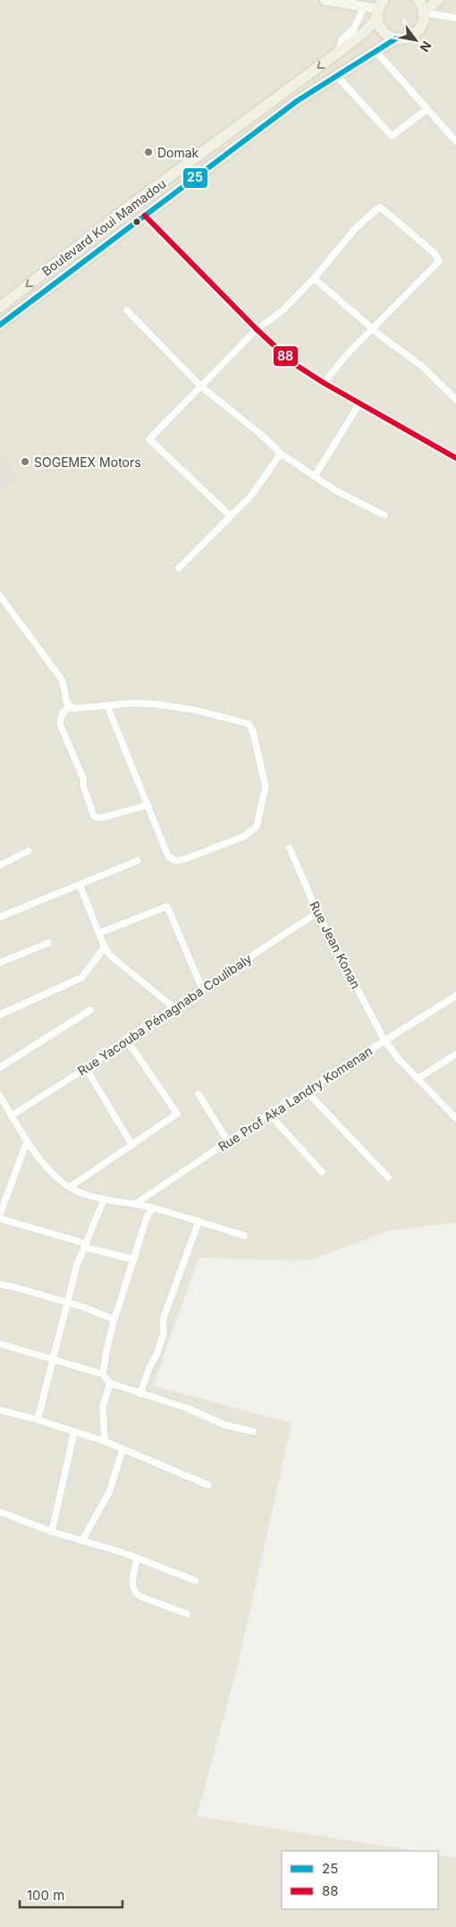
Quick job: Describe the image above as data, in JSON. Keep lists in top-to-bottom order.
{
  "streets": {
    "main road": ["Boulevard Koui Mamadou"],
    "street": ["Rue Jean Konan", "Rue Yacouba Pénagnaba Coulibaly", "Rue Prof Aka Landry Komenan"]
  },
  "crossings": [
    ["Rue Jean Konan", "Rue Yacouba Pénagnaba Coulibaly"],
    ["Rue Jean Konan", "Rue Prof Aka Landry Komenan"]
  ],
  "places": ["Domak", "SOGEMEX Motors"],
  "lines": ["transit line 25", "transit line 88"],
  "legend": ["25", "88"],
  "scale_bar": "100 m",
  "north": "bottom right"
}
